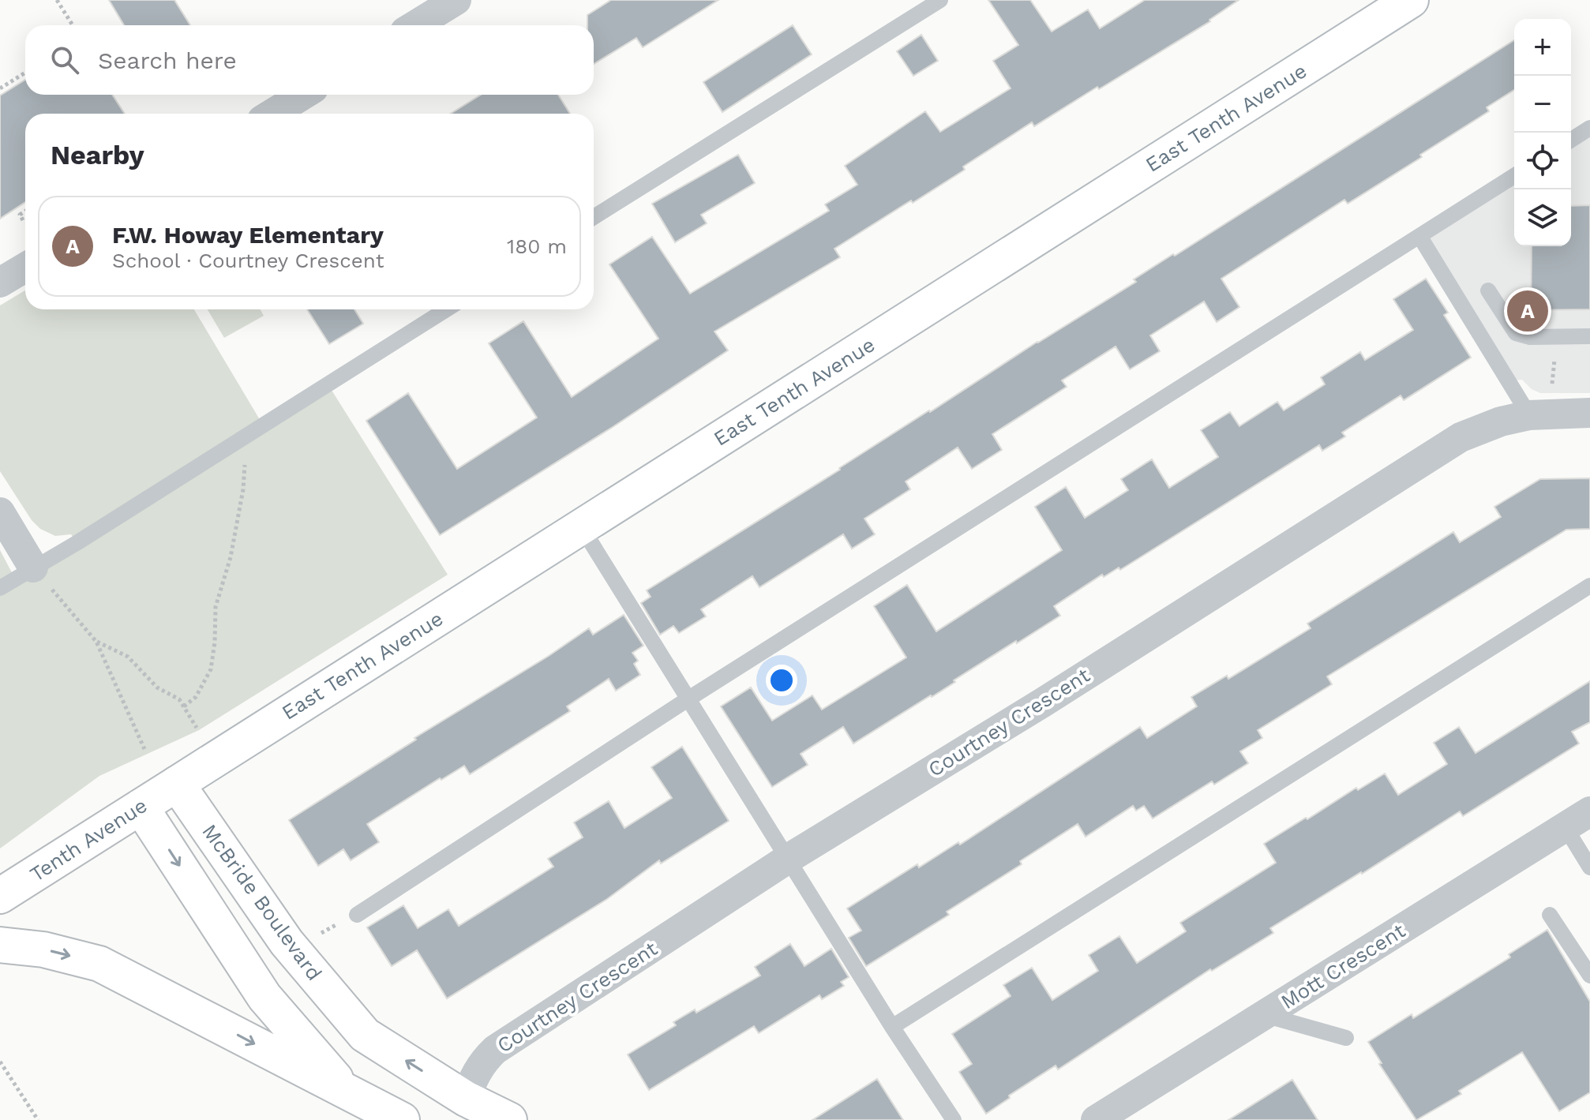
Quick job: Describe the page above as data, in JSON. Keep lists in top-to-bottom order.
{
  "streets": {
    "main road": ["East Tenth Avenue", "Tenth Avenue", "McBride Boulevard"],
    "street": ["Courtney Crescent", "Mott Crescent"]
  },
  "crossings": [
    ["East Tenth Avenue", "Tenth Avenue"],
    ["East Tenth Avenue", "McBride Boulevard"],
    ["Courtney Crescent", "McBride Boulevard"],
    ["Tenth Avenue", "McBride Boulevard"]
  ],
  "page": {
    "map_buttons": ["+", "−"],
    "search": "Search here",
    "heading": "Nearby",
    "list": [
      {
        "mark": "A",
        "name": "F.W. Howay Elementary",
        "note": "School · Courtney Crescent",
        "value": "180 m"
      }
    ],
    "pins": "A"
  }
}
